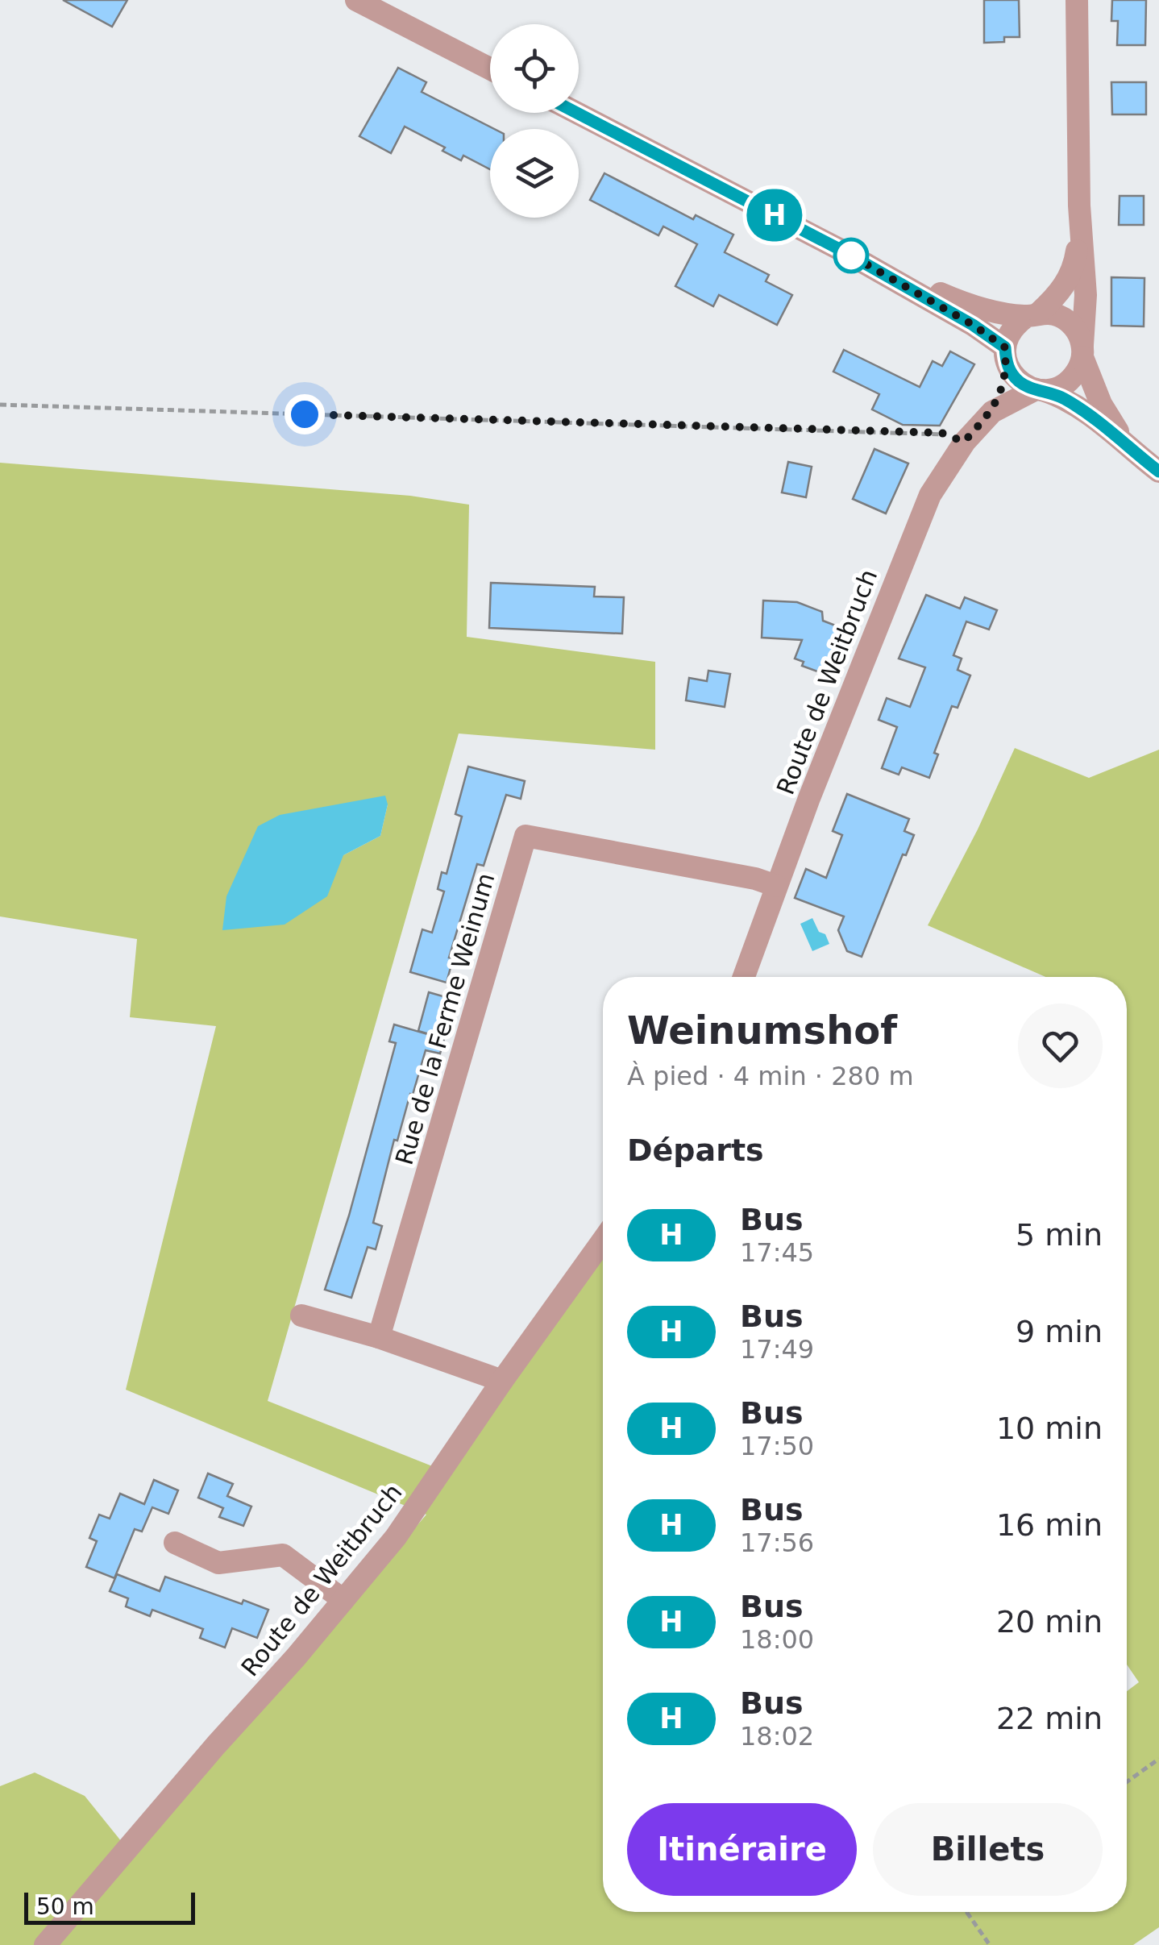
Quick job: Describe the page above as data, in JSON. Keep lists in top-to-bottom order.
{
  "streets": {
    "street": ["Route de Weitbruch", "Rue de la Ferme Weinum"]
  },
  "crossings": [
    ["Route de Weitbruch", "Rue de la Ferme Weinum"]
  ],
  "lines": ["bus line H"],
  "scale_bar": "50 m",
  "page": {
    "on_map": "H",
    "heading": [
      ["Weinumshof", "À pied · 4 min · 280 m"],
      "Départs"
    ],
    "list": [
      {
        "mark": "H",
        "name": "Bus",
        "note": "17:45",
        "value": "5 min"
      },
      {
        "mark": "H",
        "name": "Bus",
        "note": "17:49",
        "value": "9 min"
      },
      {
        "mark": "H",
        "name": "Bus",
        "note": "17:50",
        "value": "10 min"
      },
      {
        "mark": "H",
        "name": "Bus",
        "note": "17:56",
        "value": "16 min"
      },
      {
        "mark": "H",
        "name": "Bus",
        "note": "18:00",
        "value": "20 min"
      },
      {
        "mark": "H",
        "name": "Bus",
        "note": "18:02",
        "value": "22 min"
      }
    ],
    "buttons": ["Itinéraire", "Billets"],
    "scale": "50 m"
  }
}
